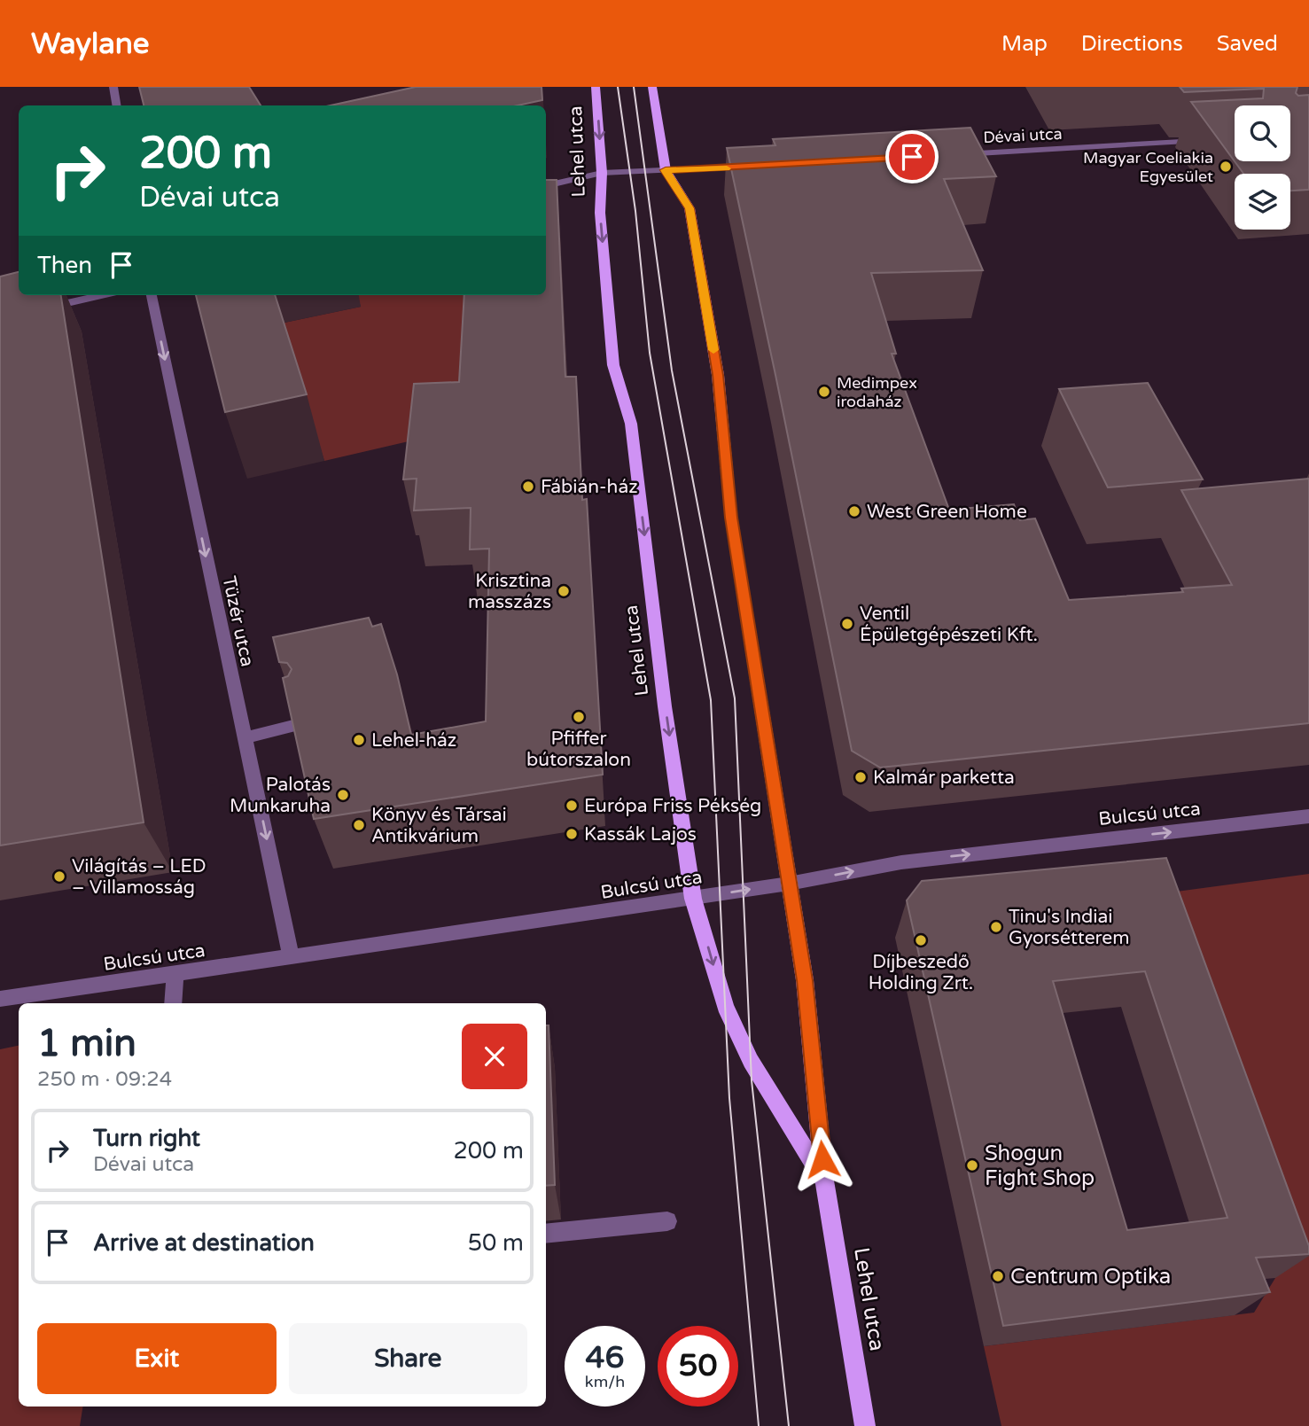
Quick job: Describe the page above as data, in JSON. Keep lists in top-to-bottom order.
{
  "streets": {
    "main road": ["Lehel utca"],
    "street": ["Dévai utca", "Tüzér utca", "Bulcsú utca"]
  },
  "crossings": [
    ["Lehel utca", "Bulcsú utca"],
    ["Tüzér utca", "Bulcsú utca"]
  ],
  "one_way": ["Tüzér utca", "Bulcsú utca"],
  "places": [
    "Magyar Coeliakia Egyesület",
    "Medimpex irodaház",
    "Fábián-ház",
    "West Green Home",
    "Krisztina masszázs",
    "Ventil Épületgépészeti Kft.",
    "Pfiffer bútorszalon",
    "Lehel-ház",
    "Kalmár parketta",
    "Palotás Munkaruha",
    "Európa Friss Pékség",
    "Könyv és Társai Antikvárium",
    "Kassák Lajos",
    "Világítás – LED – Villamosság",
    "Tinu's Indiai Gyorsétterem",
    "Díjbeszedő Holding Zrt.",
    "Shogun Fight Shop",
    "Centrum Optika"
  ],
  "page": {
    "header": "Waylane",
    "nav": ["Map", "Directions", "Saved"],
    "turn": ["200 m", "Dévai utca"],
    "then": "Then",
    "heading": ["1 min", "250 m · 09:24"],
    "list": [
      {
        "name": "Turn right",
        "note": "Dévai utca",
        "value": "200 m"
      },
      {
        "name": "Arrive at destination",
        "value": "50 m"
      }
    ],
    "buttons": ["Exit", "Share"],
    "speed": "46 km/h",
    "limit": "50"
  }
}
